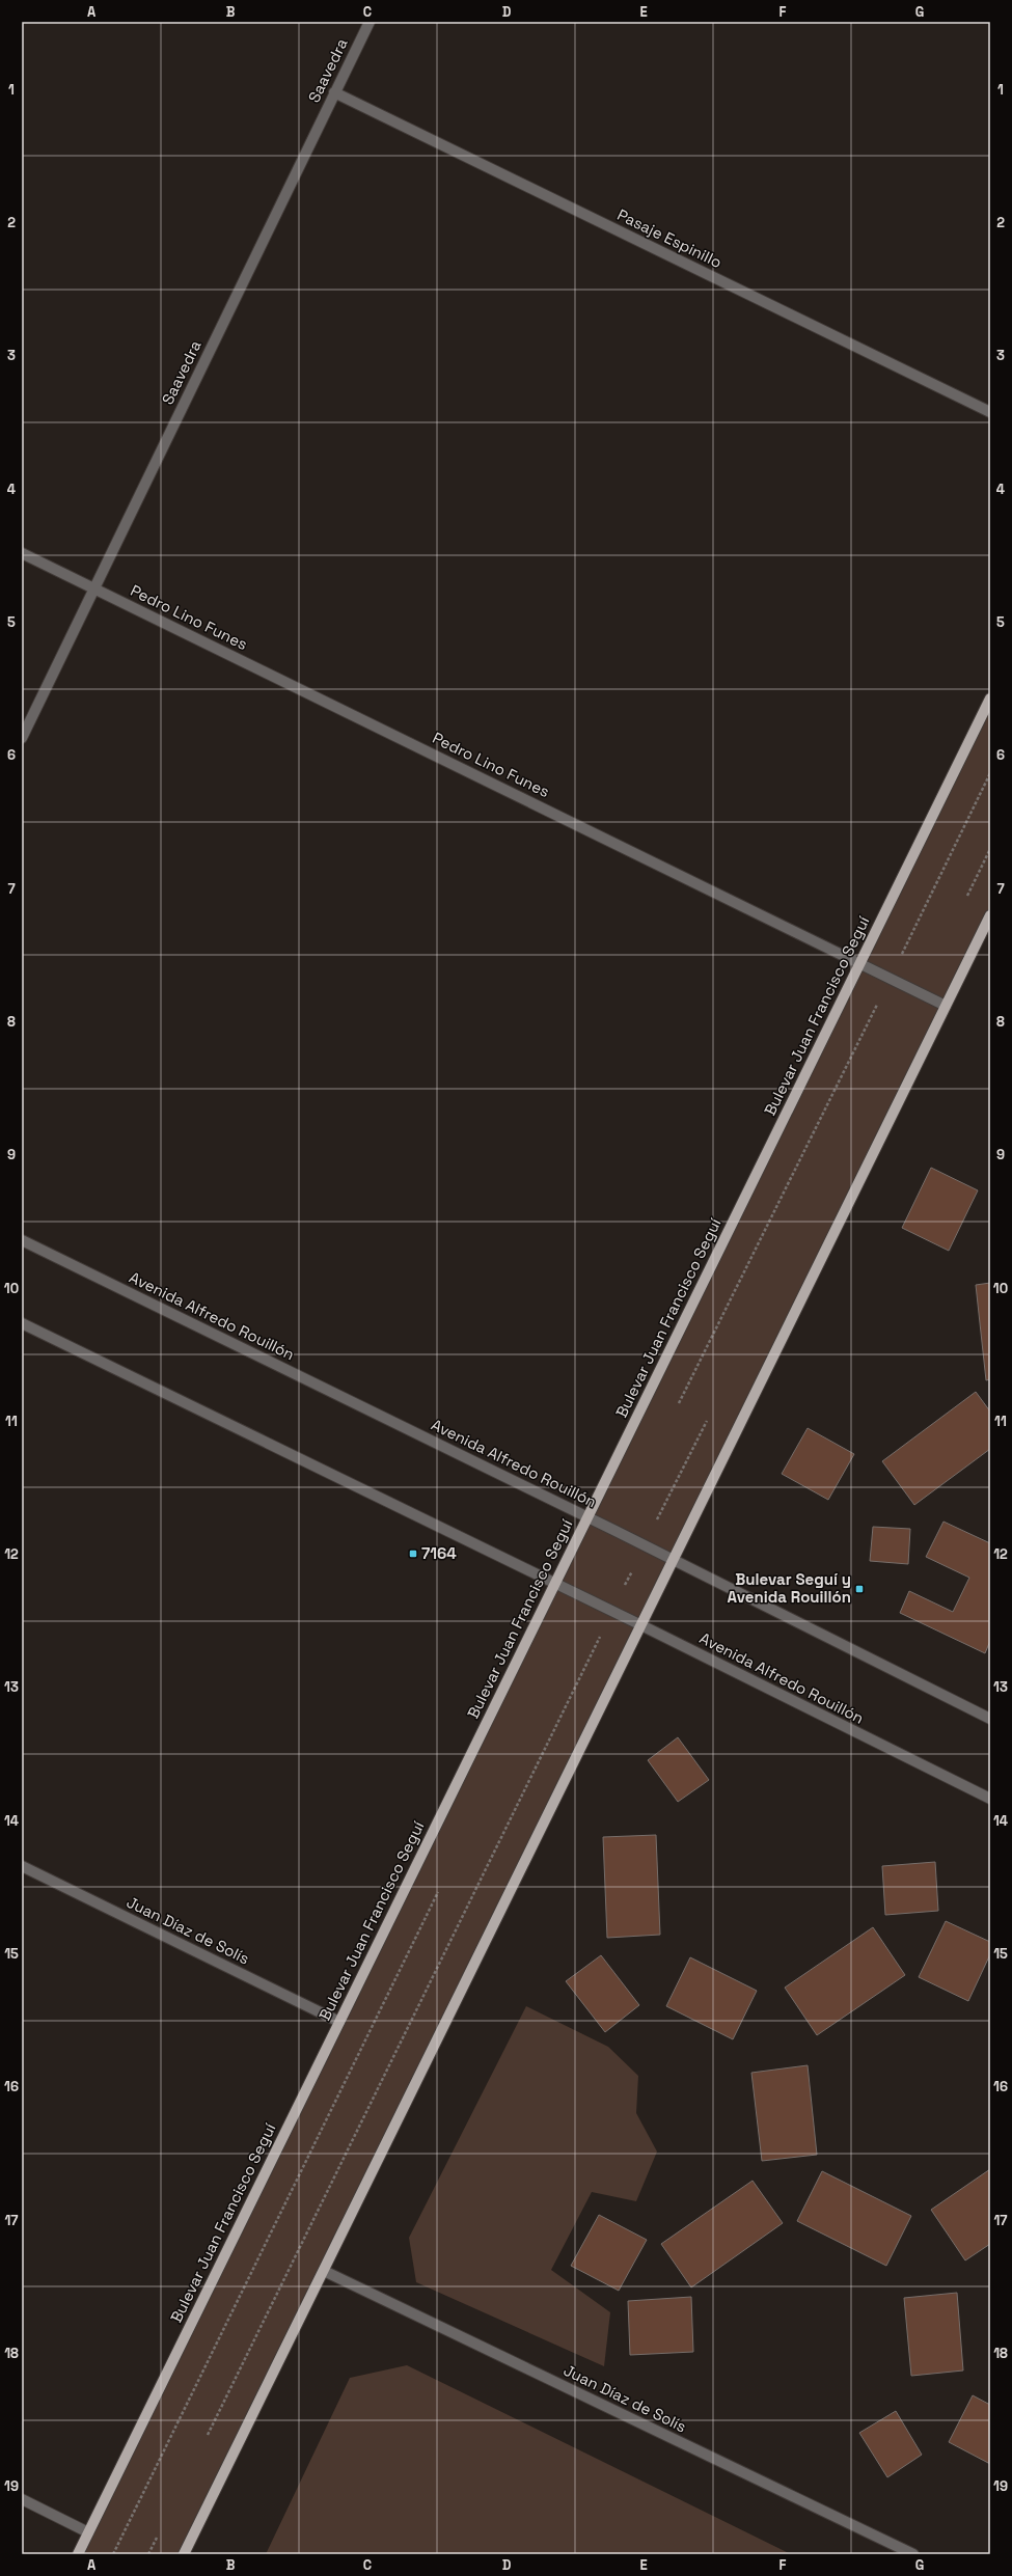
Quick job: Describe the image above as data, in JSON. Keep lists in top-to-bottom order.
{
  "streets": {
    "main road": ["Bulevar Juan Francisco Seguí"],
    "street": [
      "Saavedra",
      "Pasaje Espinillo",
      "Pedro Lino Funes",
      "Avenida Alfredo Rouillón",
      "Juan Díaz de Solís"
    ]
  },
  "crossings": [
    ["Saavedra", "Pasaje Espinillo"],
    ["Saavedra", "Pedro Lino Funes"],
    ["Pedro Lino Funes", "Bulevar Juan Francisco Seguí"],
    ["Bulevar Juan Francisco Seguí", "Avenida Alfredo Rouillón"],
    ["Bulevar Juan Francisco Seguí", "Juan Díaz de Solís"]
  ],
  "places": {
    "transit": ["7164", "Bulevar Seguí y Avenida Rouillón"]
  },
  "grid": {
    "columns": [
      "A",
      "B",
      "C",
      "D",
      "E",
      "F",
      "G"
    ],
    "rows": [
      "1",
      "2",
      "3",
      "4",
      "5",
      "6",
      "7",
      "8",
      "9",
      "10",
      "11",
      "12",
      "13",
      "14",
      "15",
      "16",
      "17",
      "18",
      "19"
    ]
  }
}
